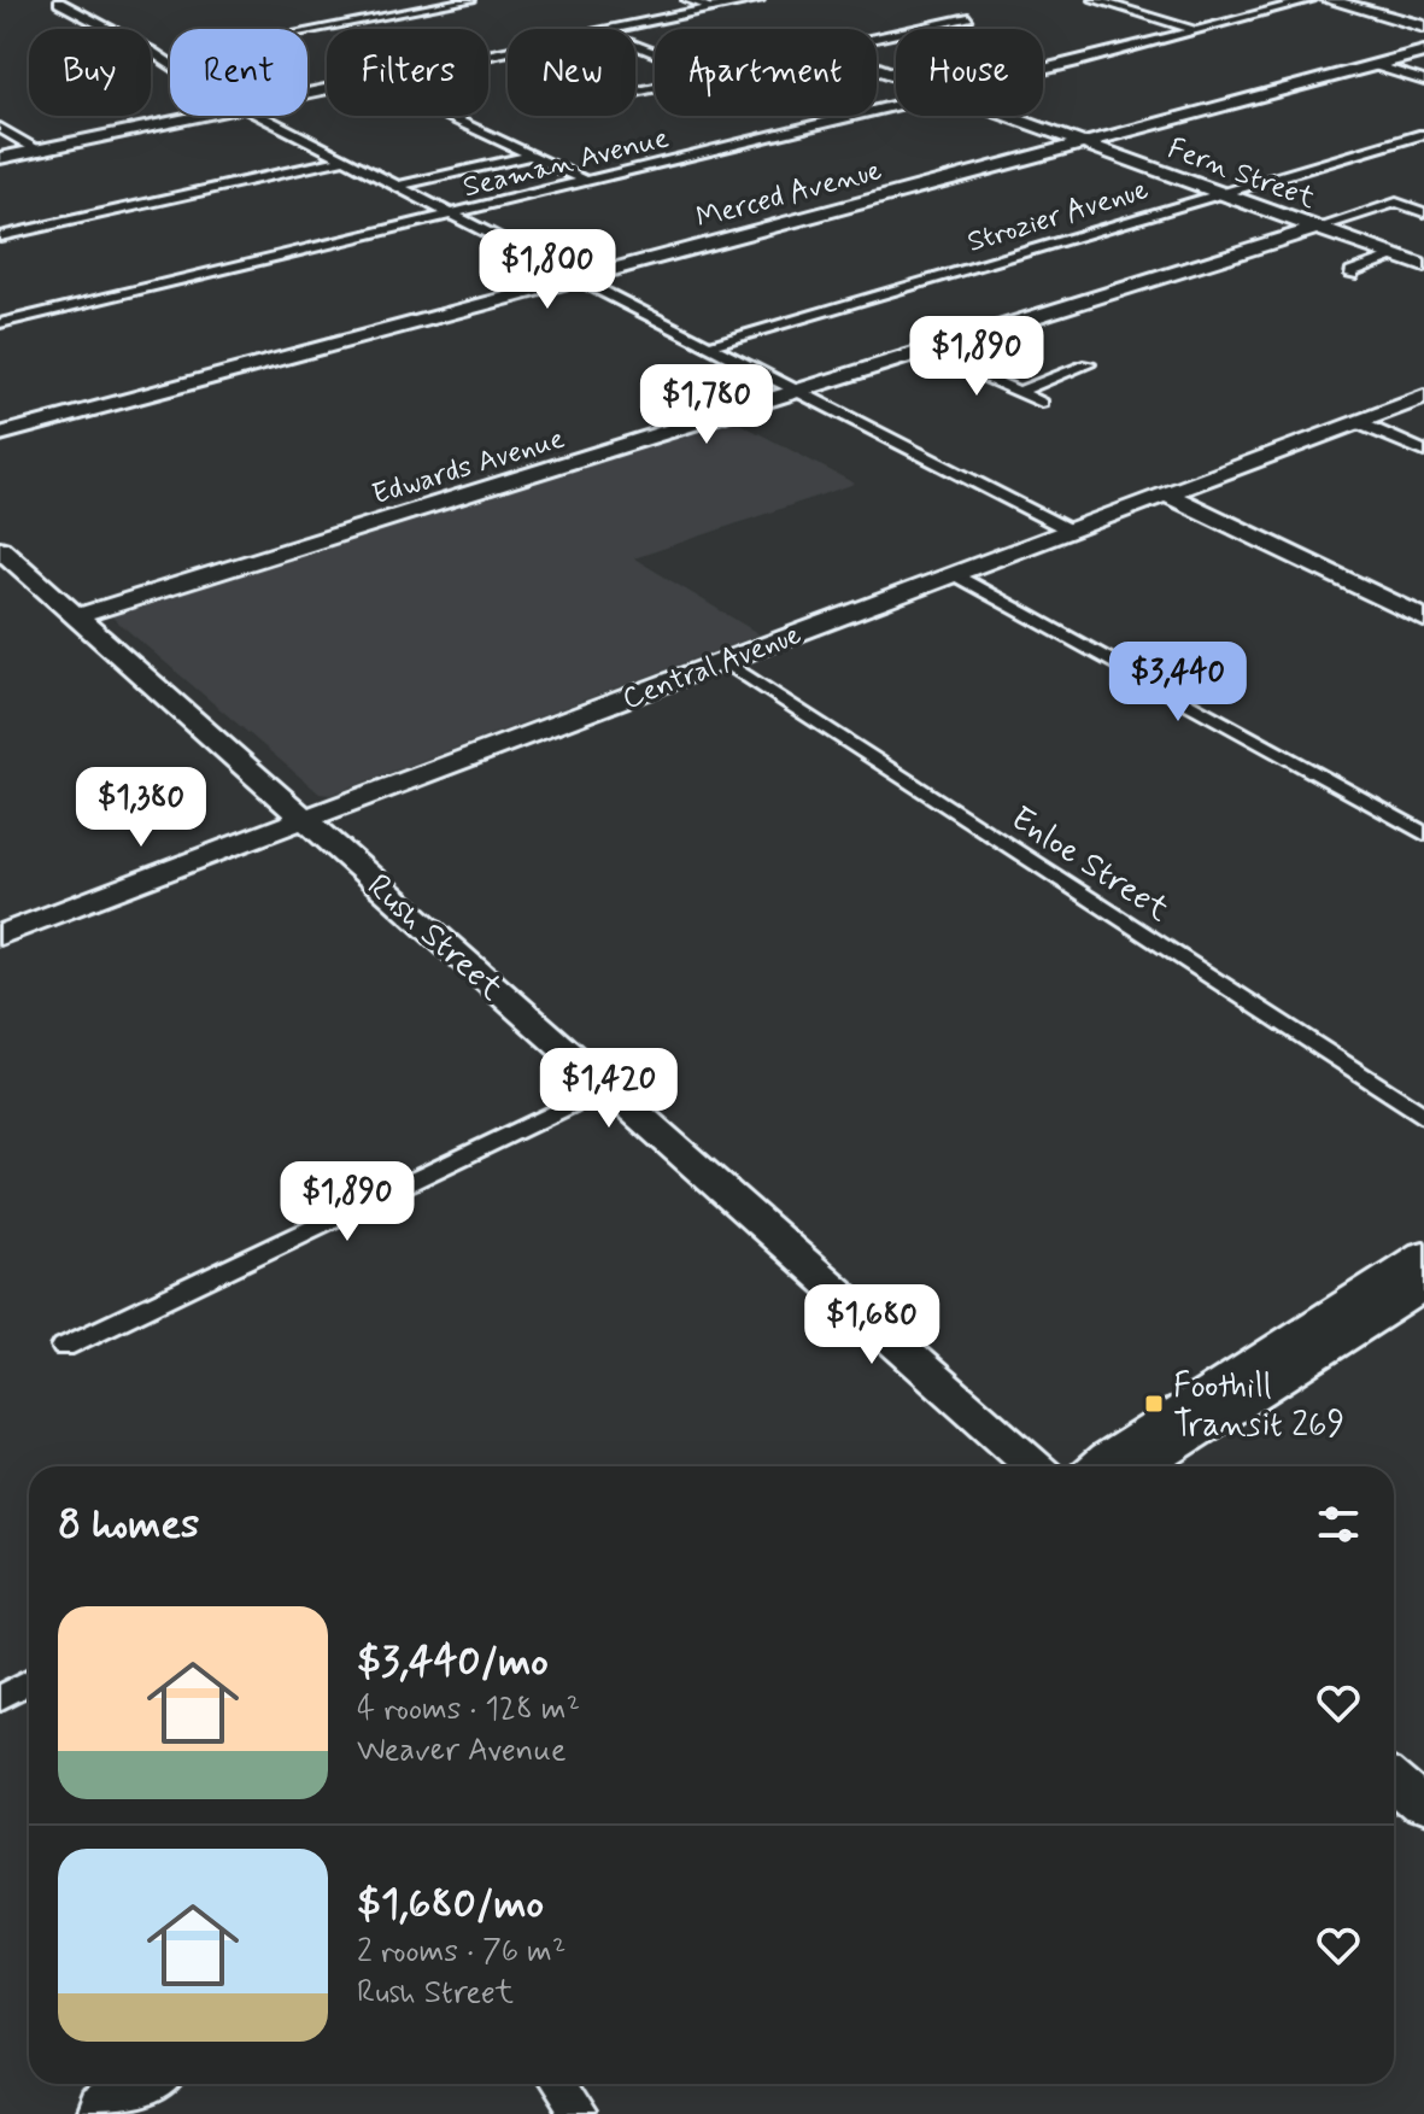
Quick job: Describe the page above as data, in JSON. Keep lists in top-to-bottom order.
{
  "streets": {
    "street": [
      "Seaman Avenue",
      "Fern Street",
      "Merced Avenue",
      "Strozier Avenue",
      "Edwards Avenue",
      "Central Avenue",
      "Enloe Street",
      "Rush Street"
    ]
  },
  "crossings": [
    ["Fern Street", "Merced Avenue"],
    ["Fern Street", "Strozier Avenue"],
    ["Fern Street", "Edwards Avenue"],
    ["Edwards Avenue", "Rush Street"],
    ["Central Avenue", "Enloe Street"],
    ["Central Avenue", "Rush Street"]
  ],
  "places": {
    "transit": ["Foothill Transit 269"]
  },
  "page": {
    "chip": [
      "Buy",
      "Rent",
      "Filters",
      "New",
      "Apartment",
      "House"
    ],
    "price": [
      "$1,800",
      "$1,890",
      "$1,780",
      "$3,440",
      "$1,380",
      "$1,420",
      "$1,890",
      "$1,680"
    ],
    "heading": "8 homes",
    "list": [
      {
        "name": "$3,440/mo",
        "note": "4 rooms · 128 m² · Weaver Avenue"
      },
      {
        "name": "$1,680/mo",
        "note": "2 rooms · 76 m² · Rush Street"
      }
    ]
  }
}
